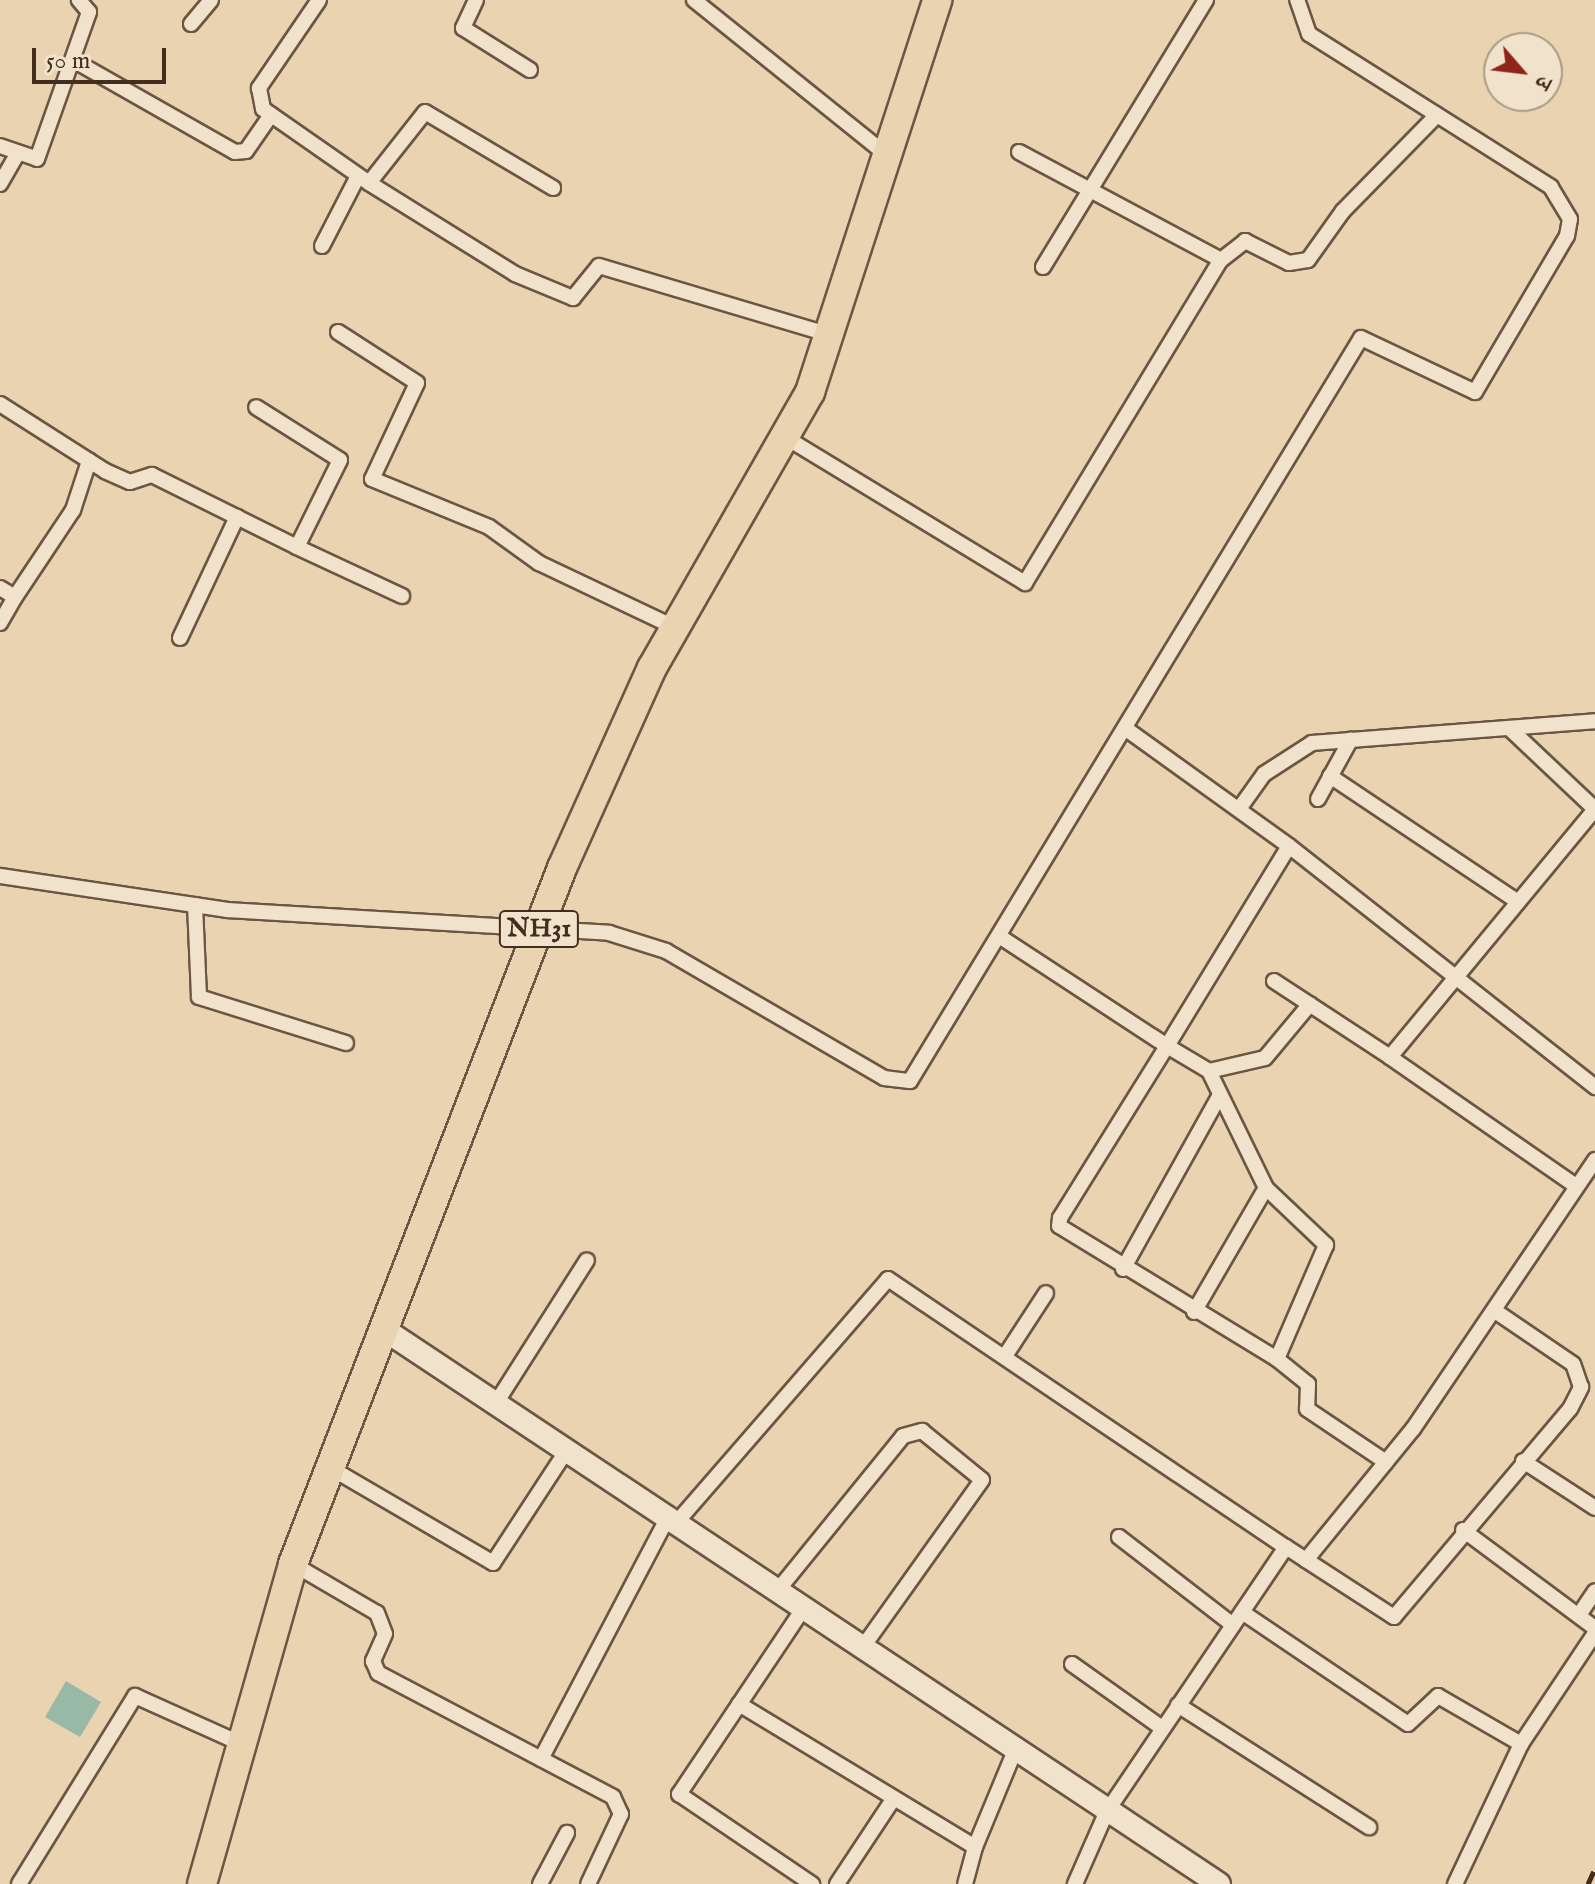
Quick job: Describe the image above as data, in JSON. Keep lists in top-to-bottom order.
{
  "streets": {
    "highway": ["NH31"]
  },
  "scale_bar": "50 m",
  "north": "bottom right"
}
